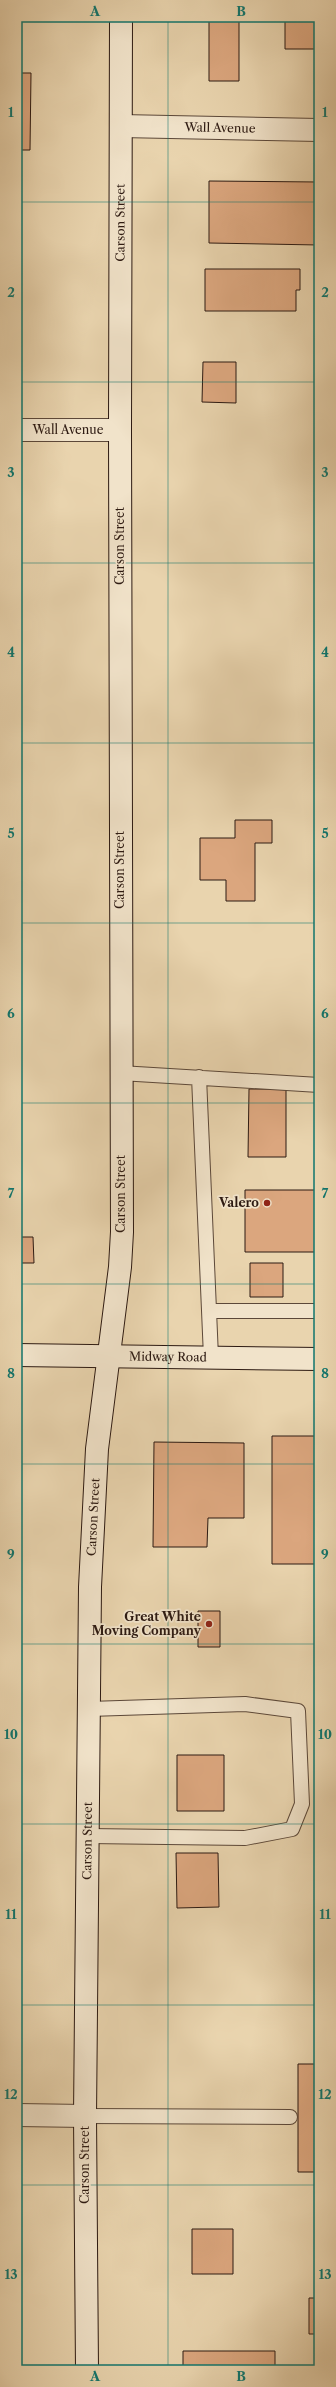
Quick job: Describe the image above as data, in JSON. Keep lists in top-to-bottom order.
{
  "streets": {
    "street": ["Wall Avenue", "Carson Street", "Midway Road"]
  },
  "crossings": [
    ["Wall Avenue", "Carson Street"],
    ["Carson Street", "Midway Road"]
  ],
  "places": ["Valero", "Great White Moving Company"],
  "grid": {
    "columns": ["A", "B"],
    "rows": [
      "1",
      "2",
      "3",
      "4",
      "5",
      "6",
      "7",
      "8",
      "9",
      "10",
      "11",
      "12",
      "13"
    ]
  }
}
